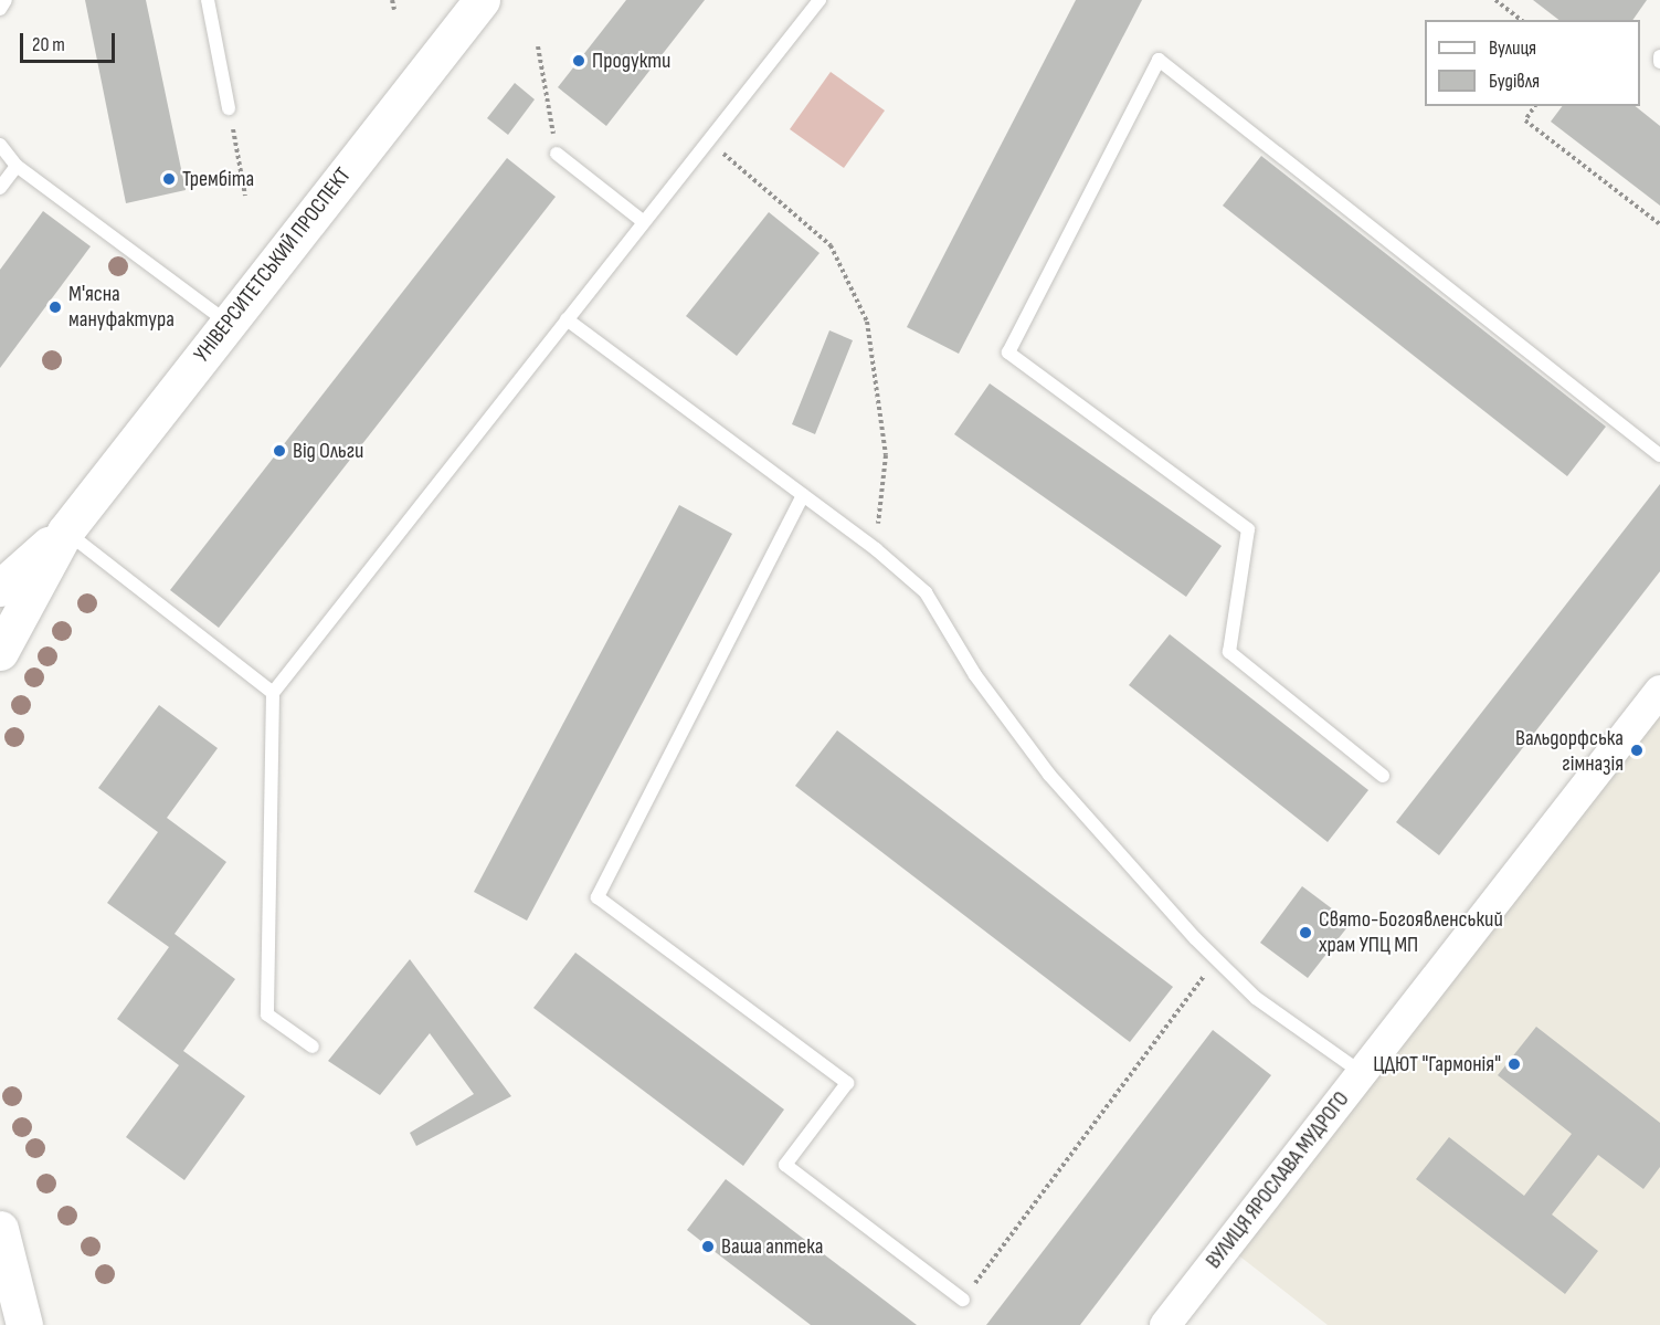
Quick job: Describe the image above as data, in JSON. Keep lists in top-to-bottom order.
{
  "streets": {
    "main road": ["УНІВЕРСИТЕТСЬКИЙ ПРОСПЕКТ"],
    "street": ["ВУЛИЦЯ ЯРОСЛАВА МУДРОГО"]
  },
  "places": [
    "Продукти",
    "Трембіта",
    "М'ясна мануфактура",
    "Від Ольги",
    "Вальдорфська гімназія",
    "Свято-Богоявленський храм УПЦ МП",
    "ЦДЮТ \"Гармонія\"",
    "Ваша аптека"
  ],
  "legend": ["Вулиця", "Будівля"],
  "scale_bar": "20 m"
}
